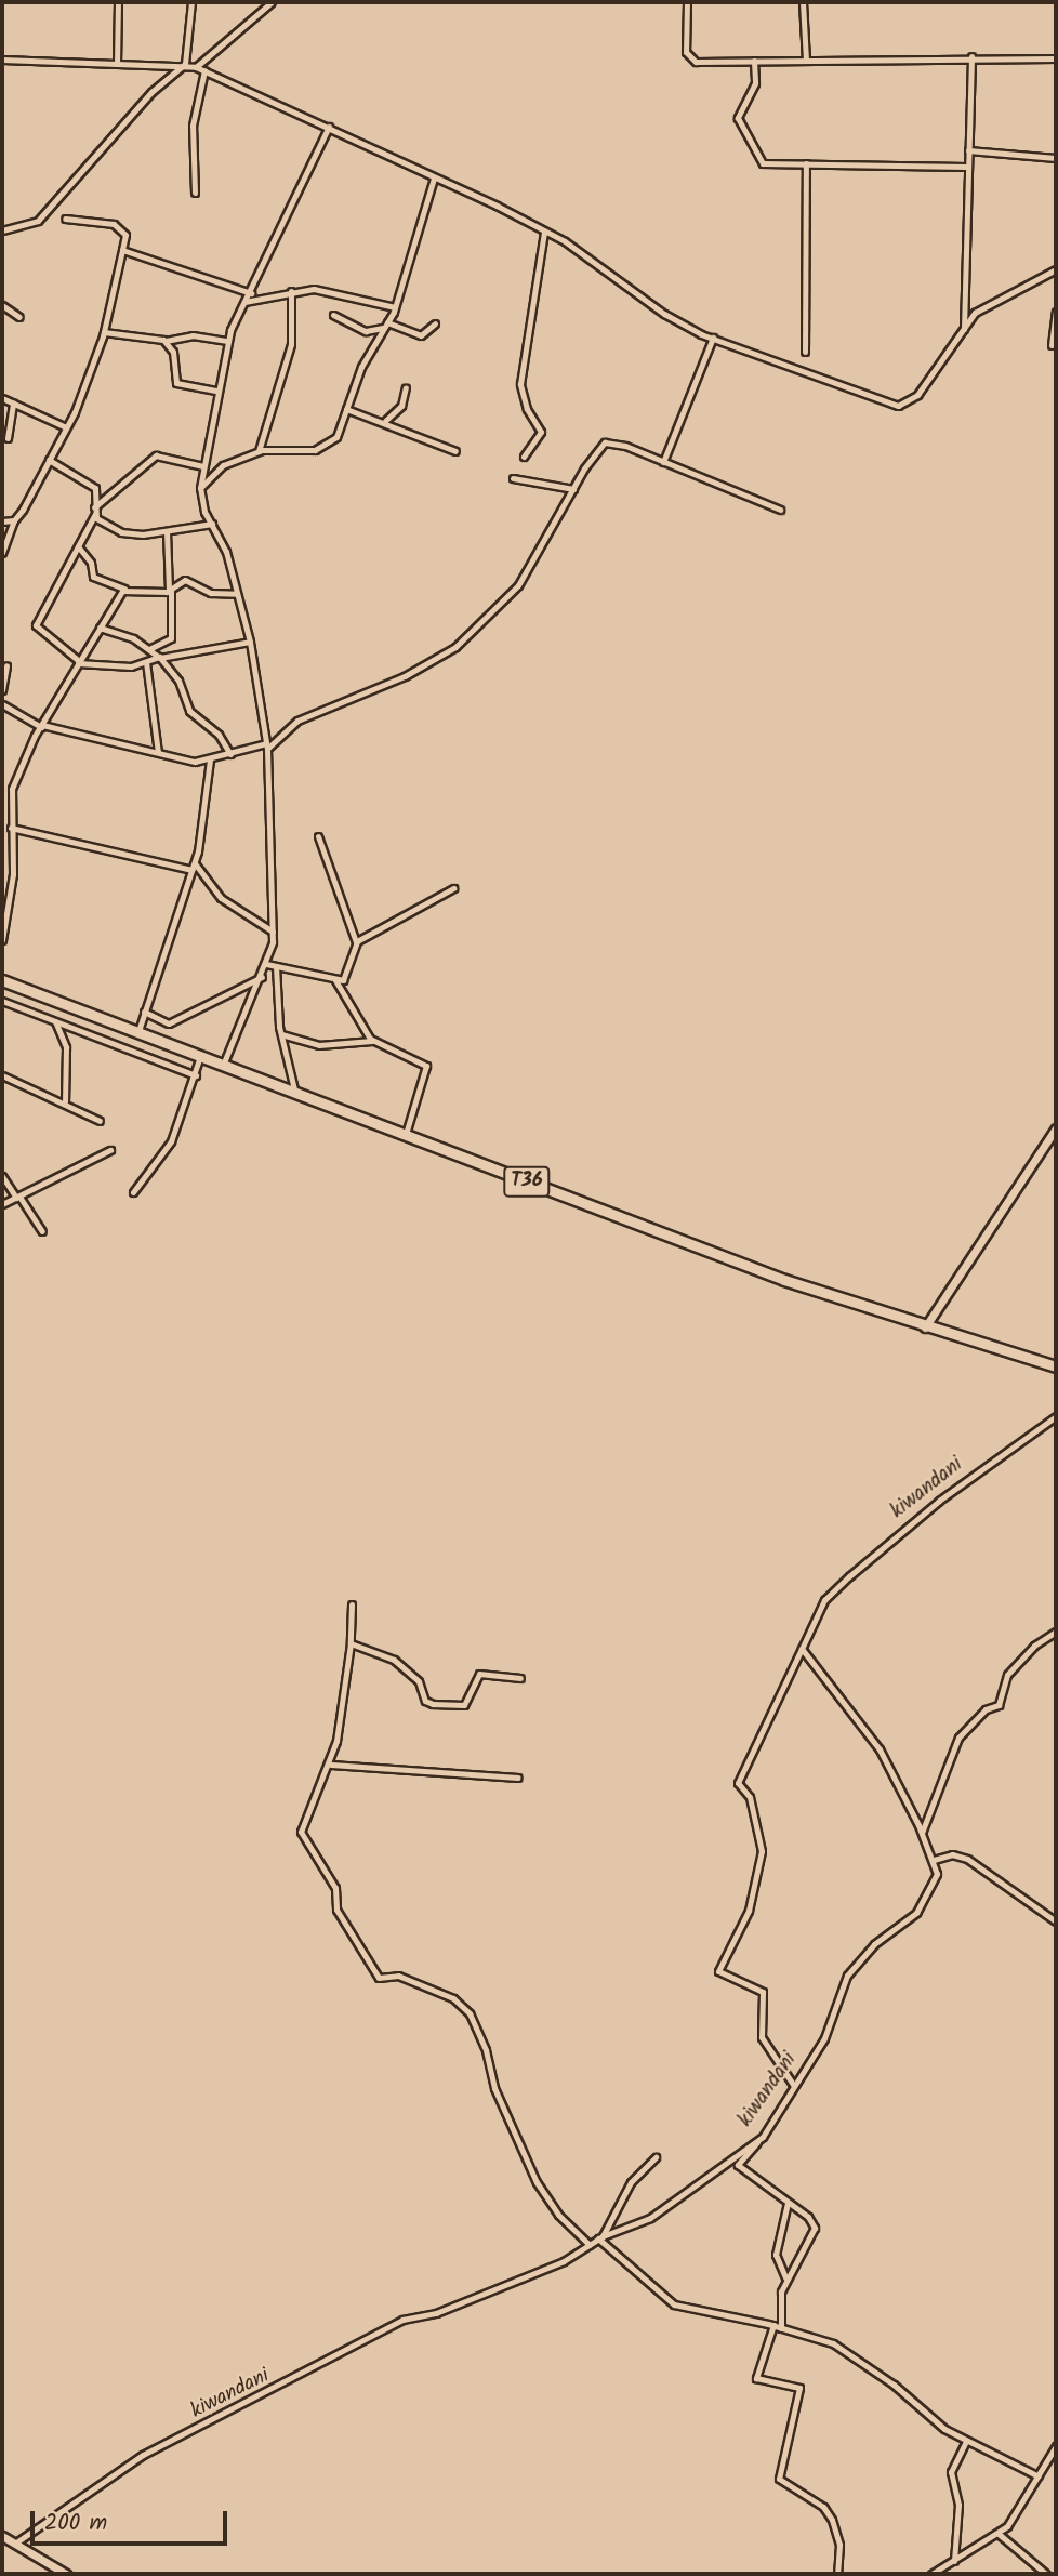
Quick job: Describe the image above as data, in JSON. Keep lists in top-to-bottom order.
{
  "streets": {
    "highway": ["T36"],
    "street": ["kiwandani"]
  },
  "scale_bar": "200 m"
}
